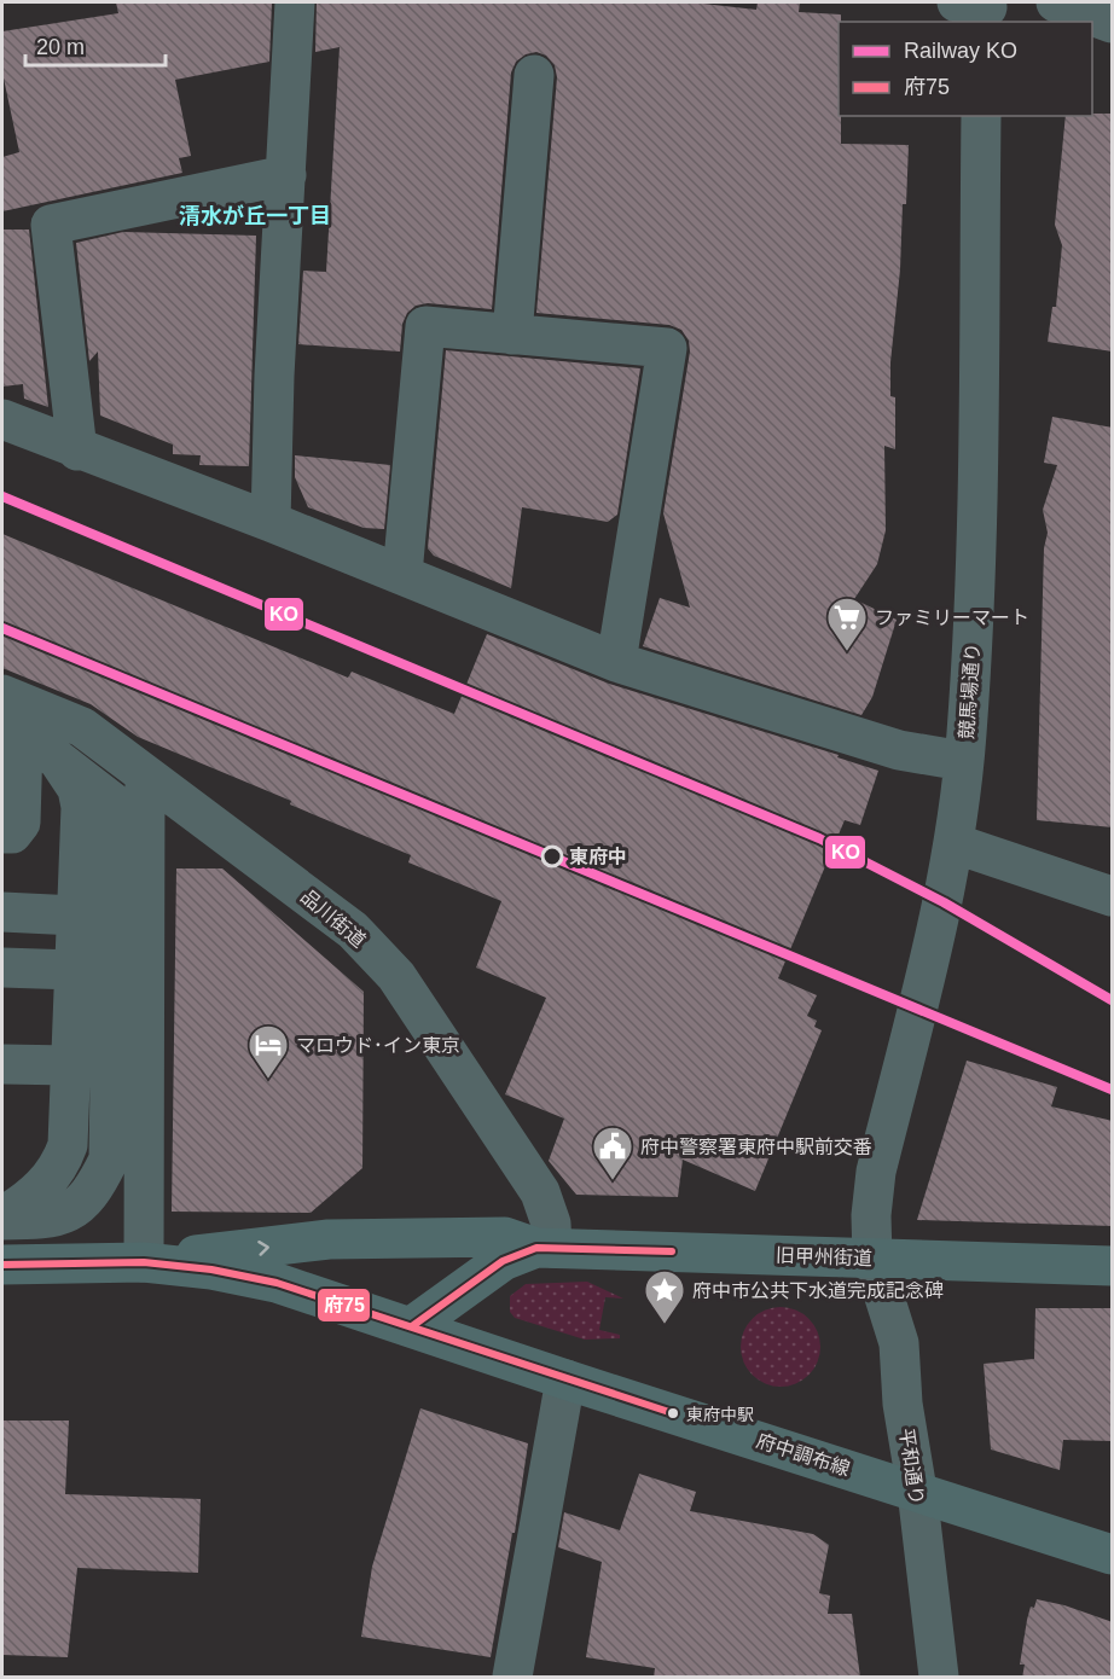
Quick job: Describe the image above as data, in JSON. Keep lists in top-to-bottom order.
{
  "streets": {
    "main road": ["旧甲州街道", "府中調布線"],
    "street": ["競馬場通り", "品川街道", "平和通り"]
  },
  "crossings": [
    ["競馬場通り", "旧甲州街道"],
    ["競馬場通り", "平和通り"],
    ["品川街道", "旧甲州街道"],
    ["旧甲州街道", "平和通り"],
    ["府中調布線", "平和通り"]
  ],
  "districts": ["清水が丘一丁目"],
  "places": {
    "supermarket": ["ファミリーマート"],
    "other": ["東府中", "東府中駅"],
    "hotel": ["マロウド･イン東京"],
    "public building": ["府中警察署東府中駅前交番"],
    "place": ["府中市公共下水道完成記念碑"]
  },
  "lines": ["rail line KO", "transit line 府75"],
  "legend": ["Railway KO", "府75"],
  "scale_bar": "20 m"
}
